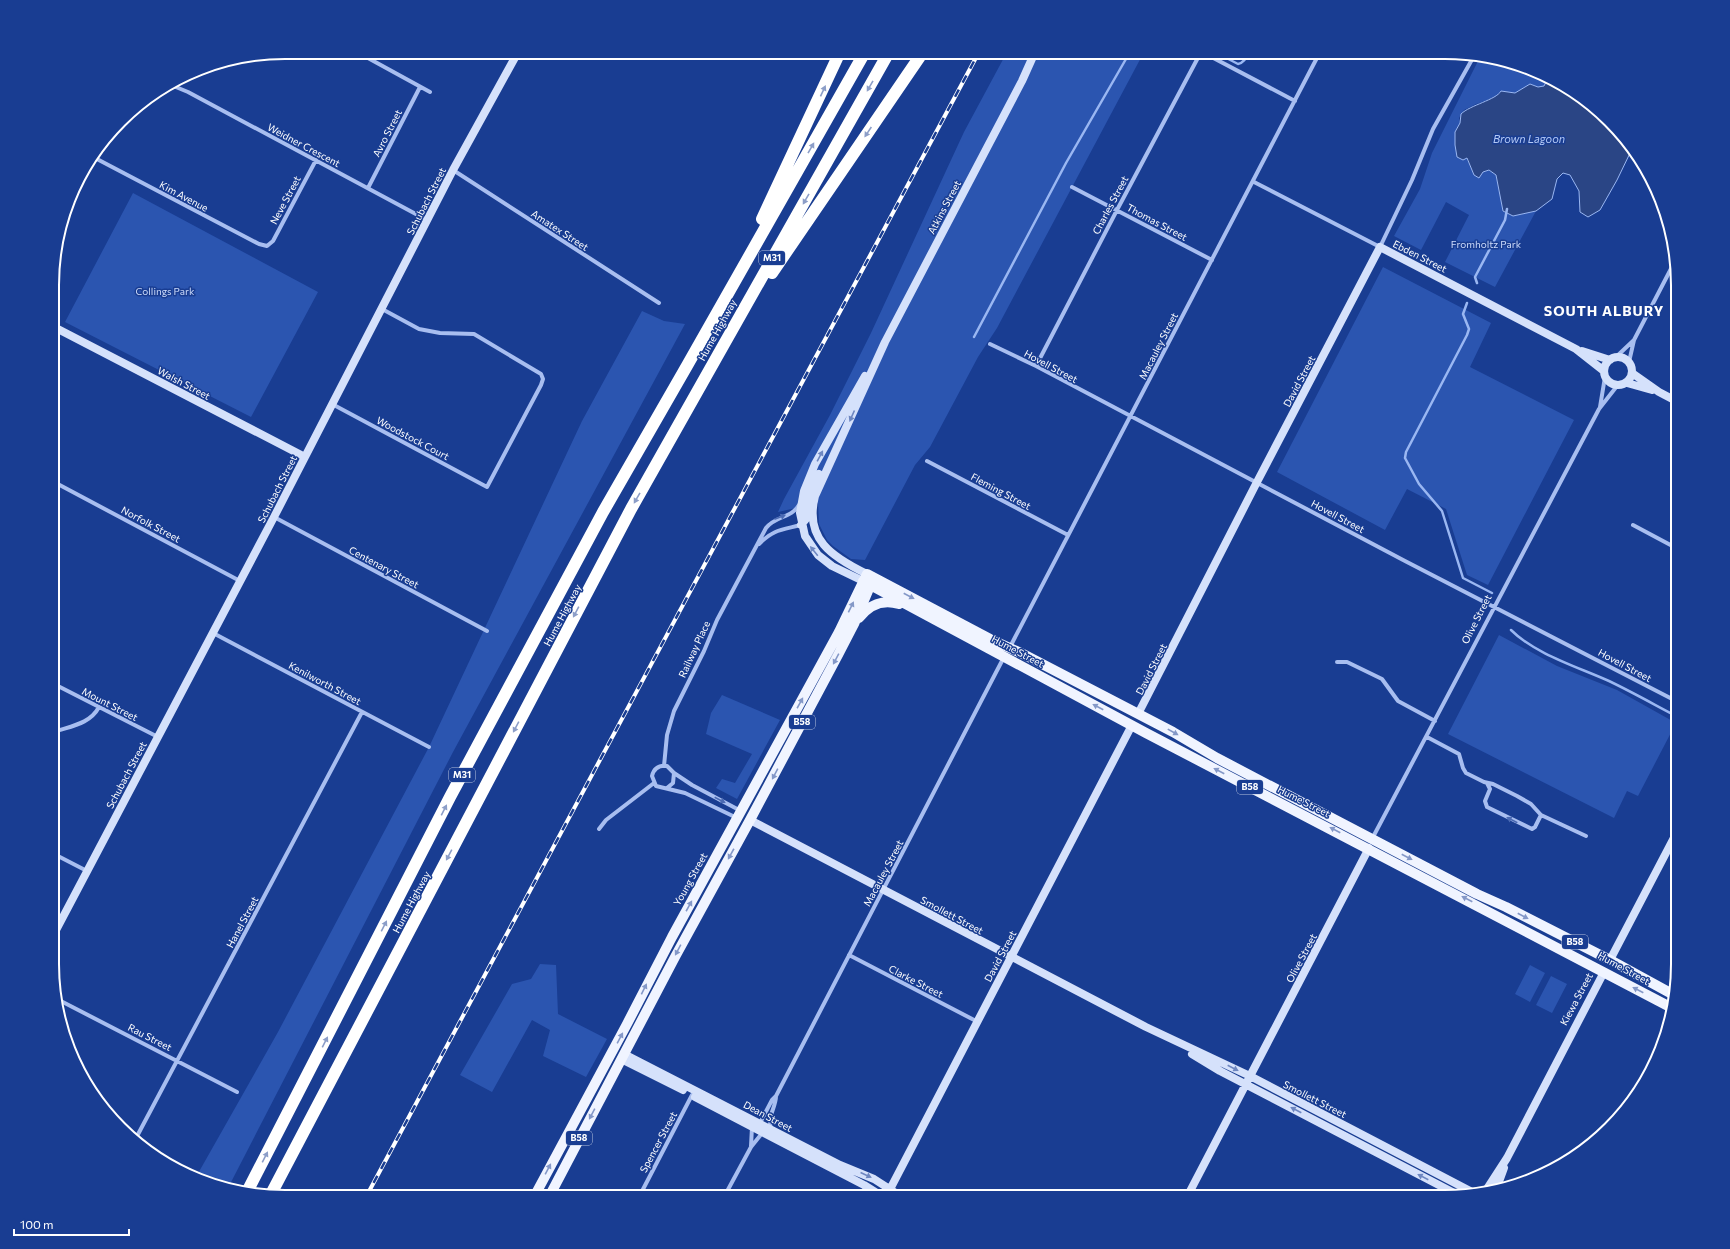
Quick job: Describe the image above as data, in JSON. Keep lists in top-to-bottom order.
{
  "streets": {
    "highway": ["M31", "Hume Highway"],
    "main road": [
      "Hume Street",
      "B58",
      "Young Street",
      "Kiewa Street"
    ],
    "street": [
      "Avro Street",
      "Weidner Crescent",
      "Kim Avenue",
      "Neve Street",
      "Schubach Street",
      "Charles Street",
      "Atkins Street",
      "Thomas Street",
      "Amatex Street",
      "Ebden Street",
      "Macauley Street",
      "Hovell Street",
      "David Street",
      "Walsh Street",
      "Woodstock Court",
      "Fleming Street",
      "Norfolk Street",
      "Centenary Street",
      "Olive Street",
      "Railway Place",
      "Kenilworth Street",
      "Mount Street",
      "Smollett Street",
      "Hanel Street",
      "Clarke Street",
      "Rau Street",
      "Dean Street",
      "Spencer Street"
    ]
  },
  "crossings": [
    ["Avro Street", "Weidner Crescent"],
    ["Weidner Crescent", "Neve Street"],
    ["Weidner Crescent", "Schubach Street"],
    ["Kim Avenue", "Neve Street"],
    ["Schubach Street", "Amatex Street"],
    ["Schubach Street", "Walsh Street"],
    ["Schubach Street", "Woodstock Court"],
    ["Schubach Street", "Norfolk Street"],
    ["Schubach Street", "Centenary Street"],
    ["Schubach Street", "Kenilworth Street"],
    ["Schubach Street", "Mount Street"],
    ["Charles Street", "Thomas Street"],
    ["Charles Street", "Hovell Street"],
    ["Atkins Street", "Railway Place"],
    ["Atkins Street", "Hume Street"],
    ["Atkins Street", "B58"],
    ["Atkins Street", "Young Street"],
    ["Thomas Street", "Macauley Street"],
    ["Ebden Street", "Macauley Street"],
    ["Ebden Street", "David Street"],
    ["Ebden Street", "Olive Street"],
    ["Macauley Street", "Hovell Street"],
    ["Macauley Street", "Fleming Street"],
    ["Macauley Street", "Hume Street"],
    ["Macauley Street", "Smollett Street"],
    ["Macauley Street", "Clarke Street"],
    ["Macauley Street", "Dean Street"],
    ["Hovell Street", "David Street"],
    ["Hovell Street", "Olive Street"],
    ["David Street", "Hume Street"],
    ["David Street", "Smollett Street"],
    ["David Street", "Clarke Street"],
    ["David Street", "Dean Street"],
    ["Olive Street", "Hume Street"],
    ["Olive Street", "Smollett Street"],
    ["Hume Street", "B58"],
    ["Hume Street", "Young Street"],
    ["Hume Street", "Kiewa Street"],
    ["Kenilworth Street", "Hanel Street"],
    ["B58", "Young Street"],
    ["B58", "Smollett Street"],
    ["B58", "Dean Street"],
    ["Hanel Street", "Rau Street"],
    ["Dean Street", "Spencer Street"]
  ],
  "districts": ["SOUTH ALBURY"],
  "water": ["Brown Lagoon"],
  "parks": ["Fromholtz Park", "Collings Park"],
  "scale_bar": "100 m"
}
